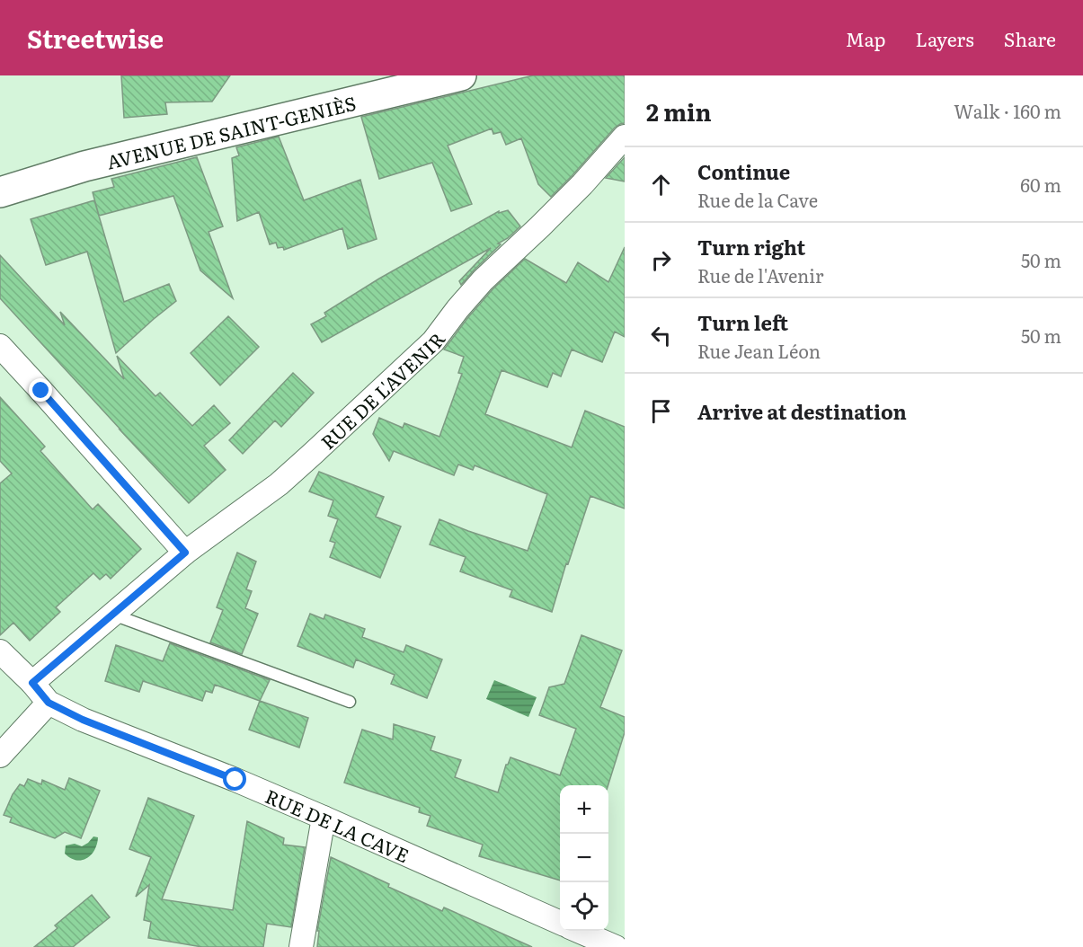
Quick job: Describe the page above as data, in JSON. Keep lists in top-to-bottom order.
{
  "streets": {
    "street": ["AVENUE DE SAINT-GENIÈS", "RUE DE L'AVENIR", "RUE DE LA CAVE"]
  },
  "page": {
    "header": "Streetwise",
    "nav": ["Map", "Layers", "Share"],
    "heading": ["2 min", "Walk · 160 m"],
    "list": [
      ["Continue", "Rue de la Cave", "60 m"],
      ["Turn right", "Rue de l'Avenir", "50 m"],
      ["Turn left", "Rue Jean Léon", "50 m"],
      "Arrive at destination"
    ],
    "map_buttons": ["+", "−"]
  }
}
